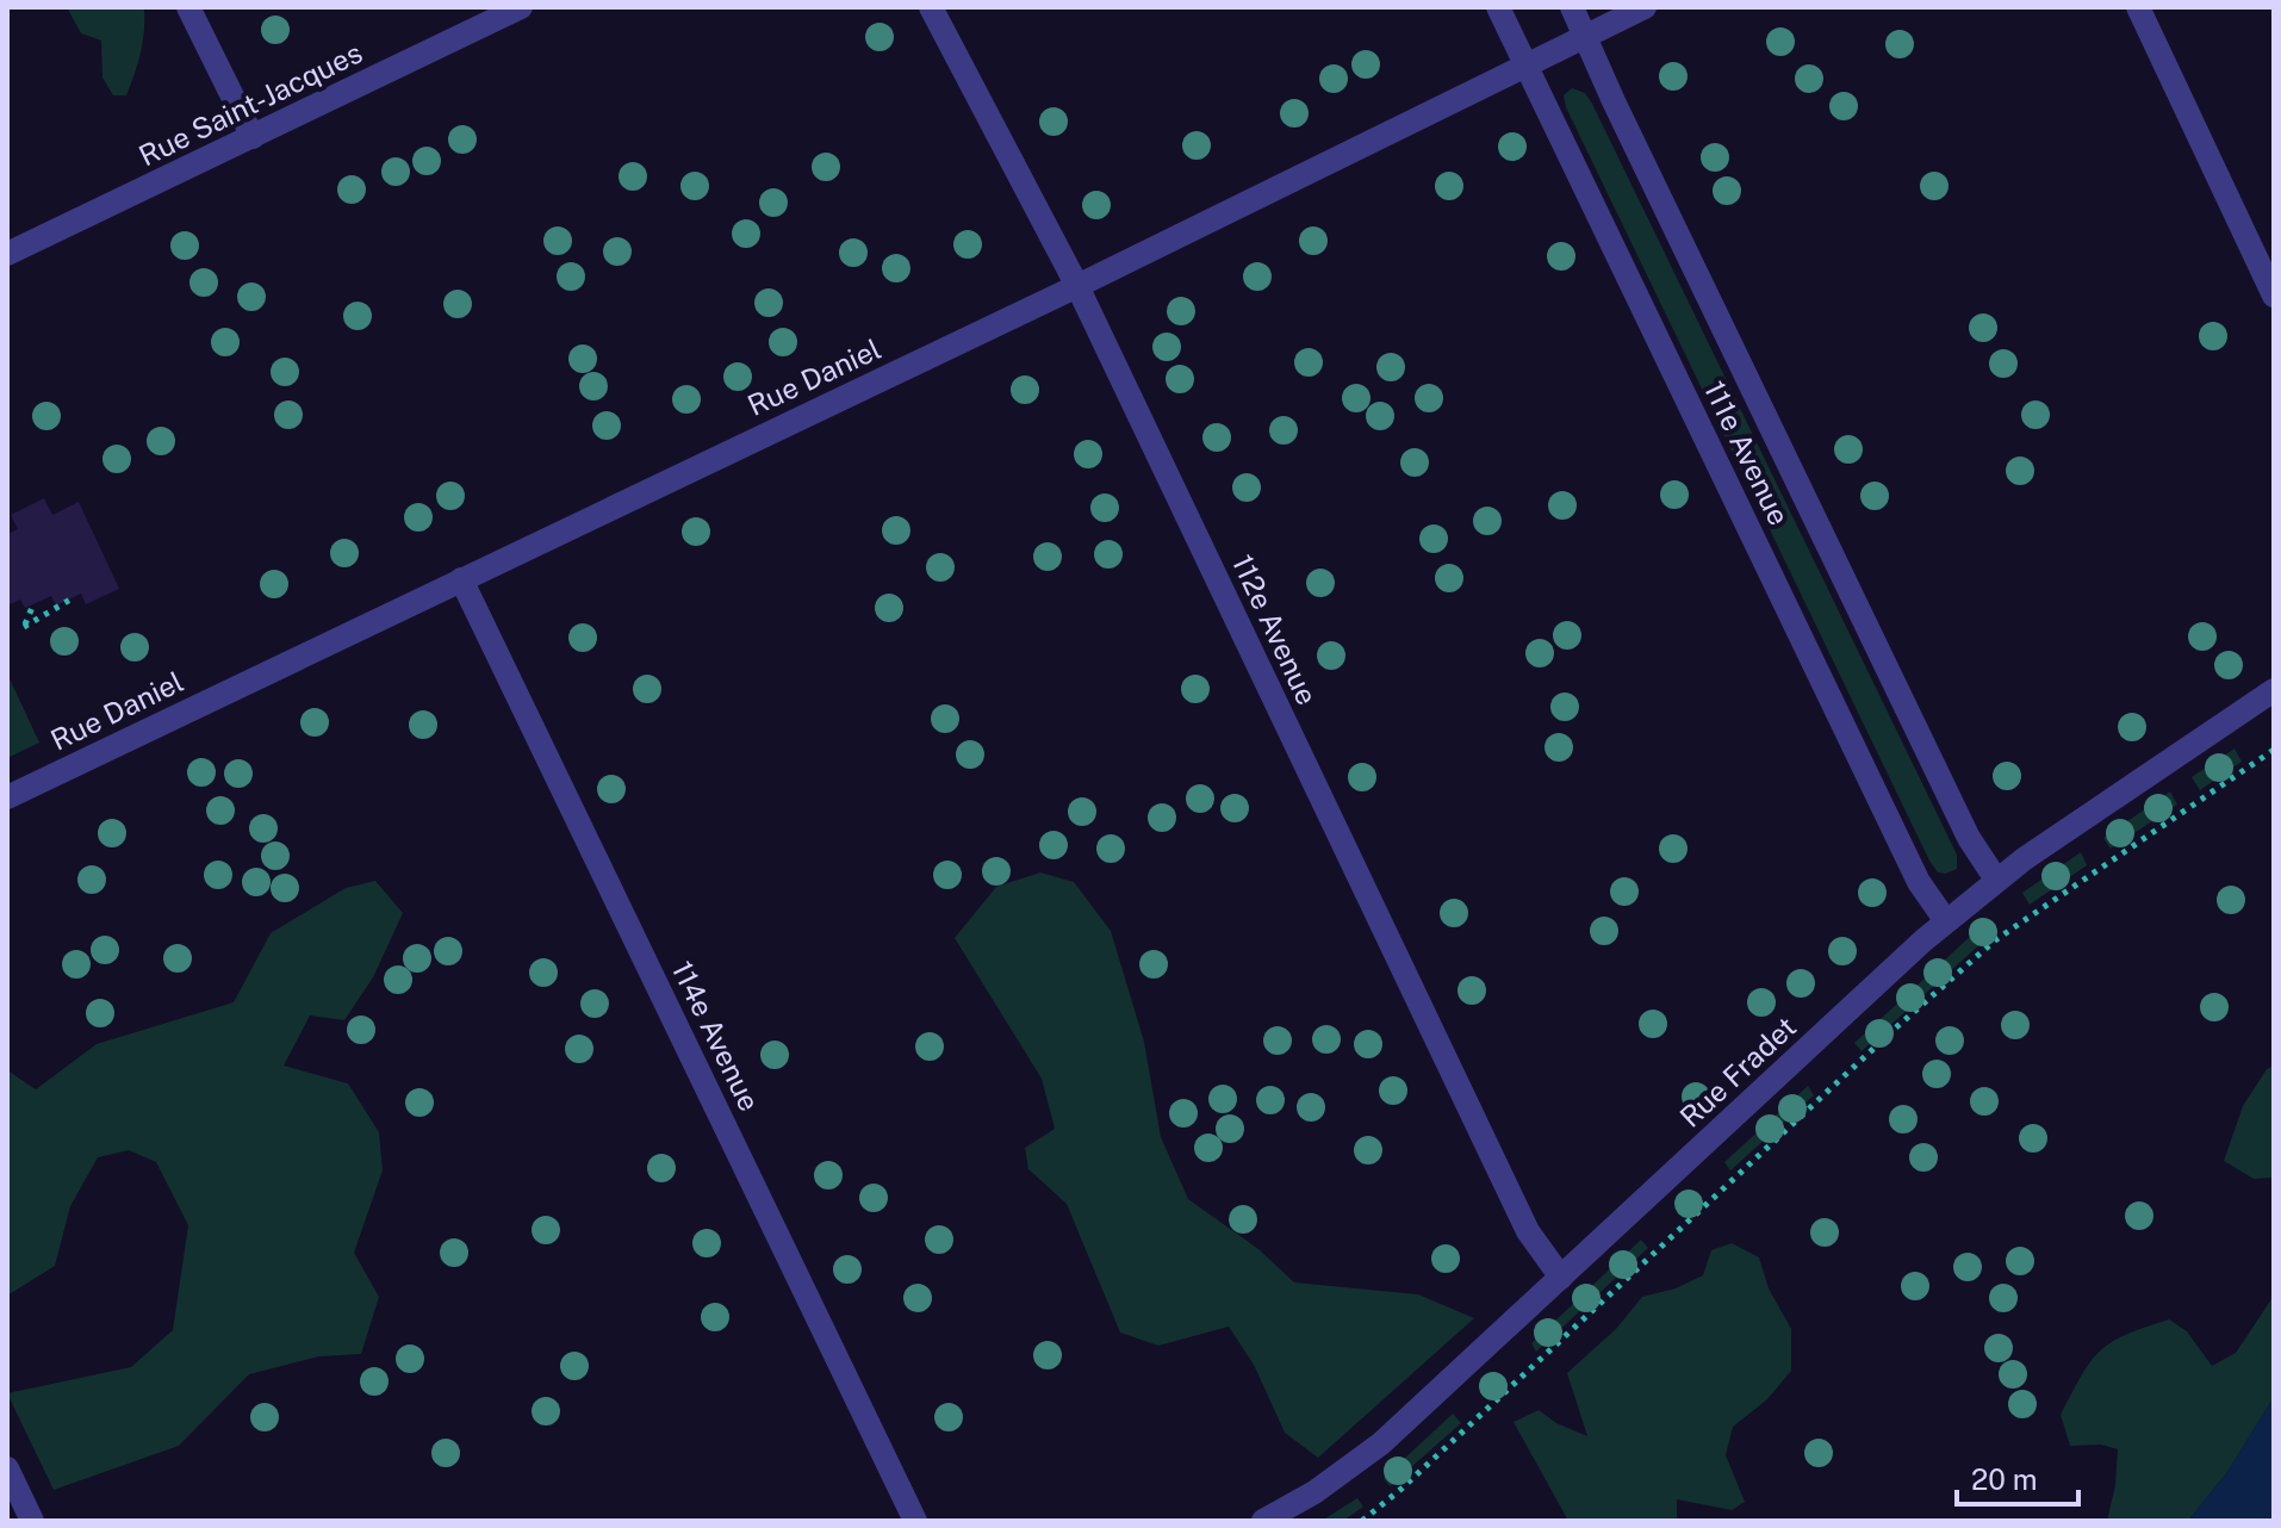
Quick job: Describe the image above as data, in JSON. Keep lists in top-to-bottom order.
{
  "streets": {
    "street": [
      "Rue Saint-Jacques",
      "Rue Daniel",
      "111e Avenue",
      "112e Avenue",
      "114e Avenue",
      "Rue Fradet"
    ]
  },
  "crossings": [
    ["Rue Daniel", "111e Avenue"],
    ["Rue Daniel", "112e Avenue"],
    ["Rue Daniel", "114e Avenue"],
    ["111e Avenue", "Rue Fradet"],
    ["112e Avenue", "Rue Fradet"]
  ],
  "scale_bar": "20 m"
}
